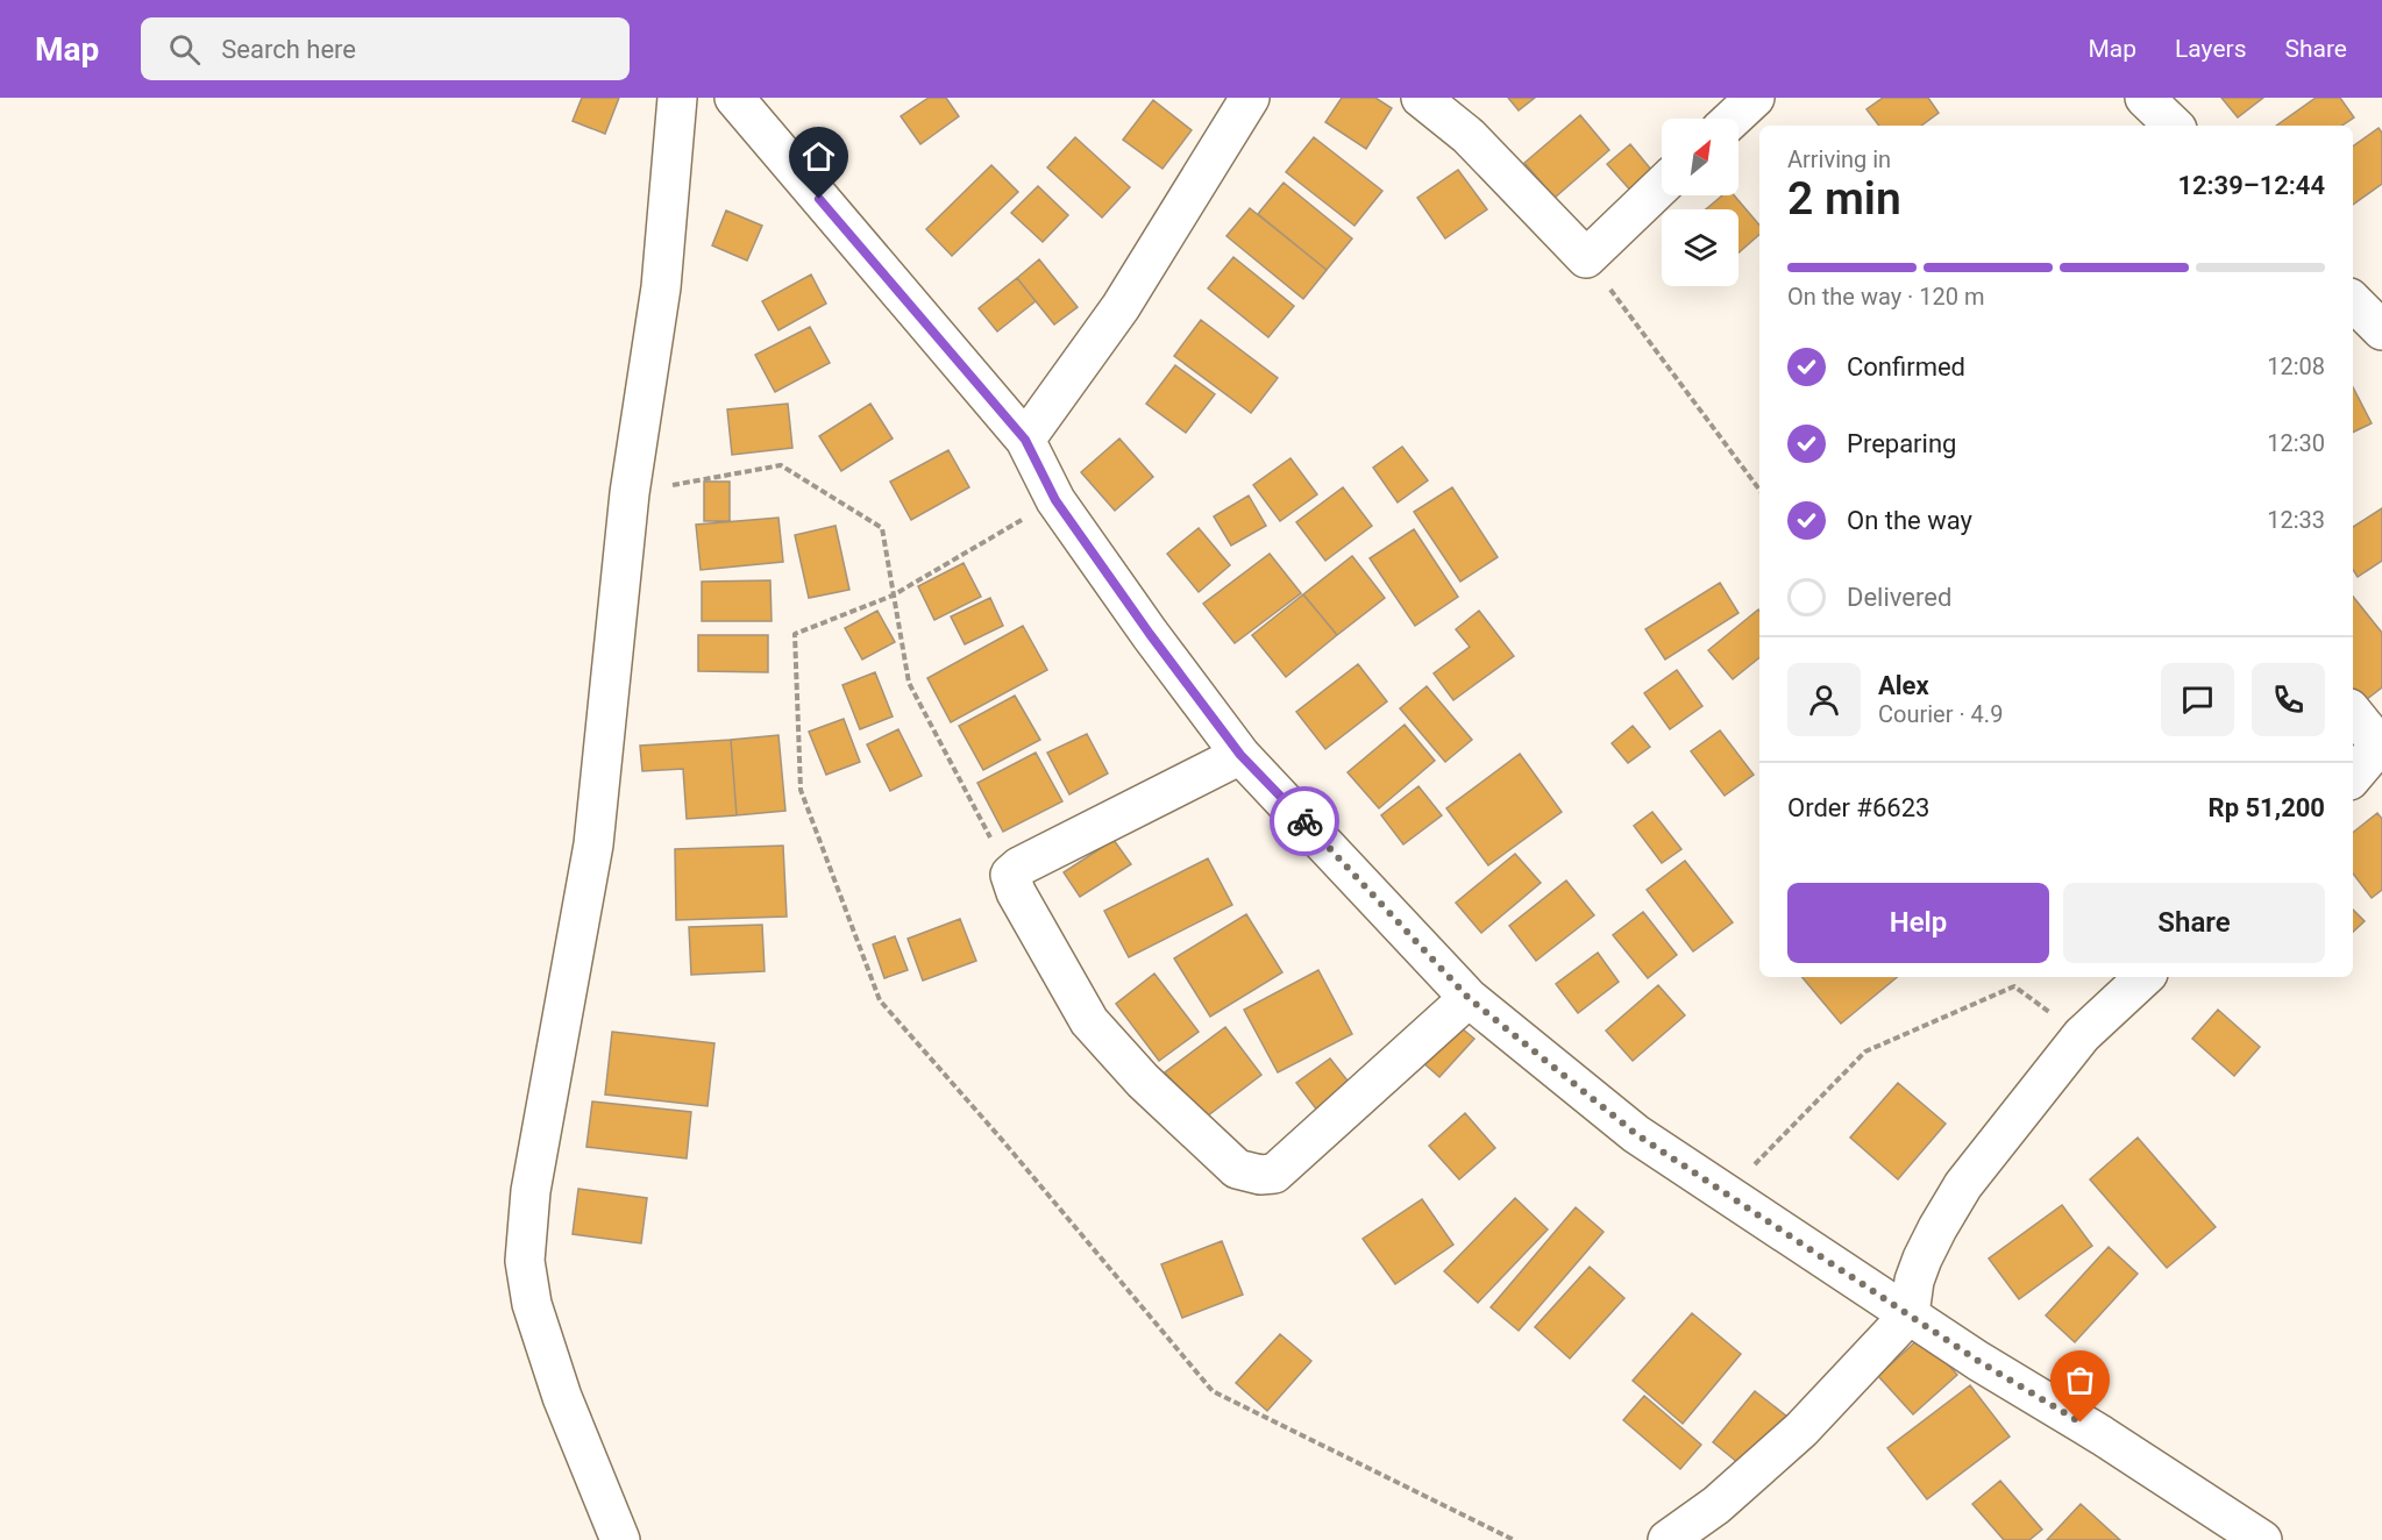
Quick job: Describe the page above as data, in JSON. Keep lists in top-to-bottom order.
{
  "north": "top right",
  "page": {
    "header": "Map",
    "search": "Search here",
    "nav": ["Map", "Layers", "Share"],
    "heading": ["2 min", "Arriving in", "12:39–12:44"],
    "panel": [
      "Alex",
      "Courier · 4.9",
      "Order #6623",
      "Rp 51,200"
    ],
    "bar": "On the way · 120 m",
    "list": [
      ["Confirmed", "12:08"],
      ["Preparing", "12:30"],
      ["On the way", "12:33"],
      "Delivered"
    ],
    "buttons": ["Help", "Share"]
  }
}
